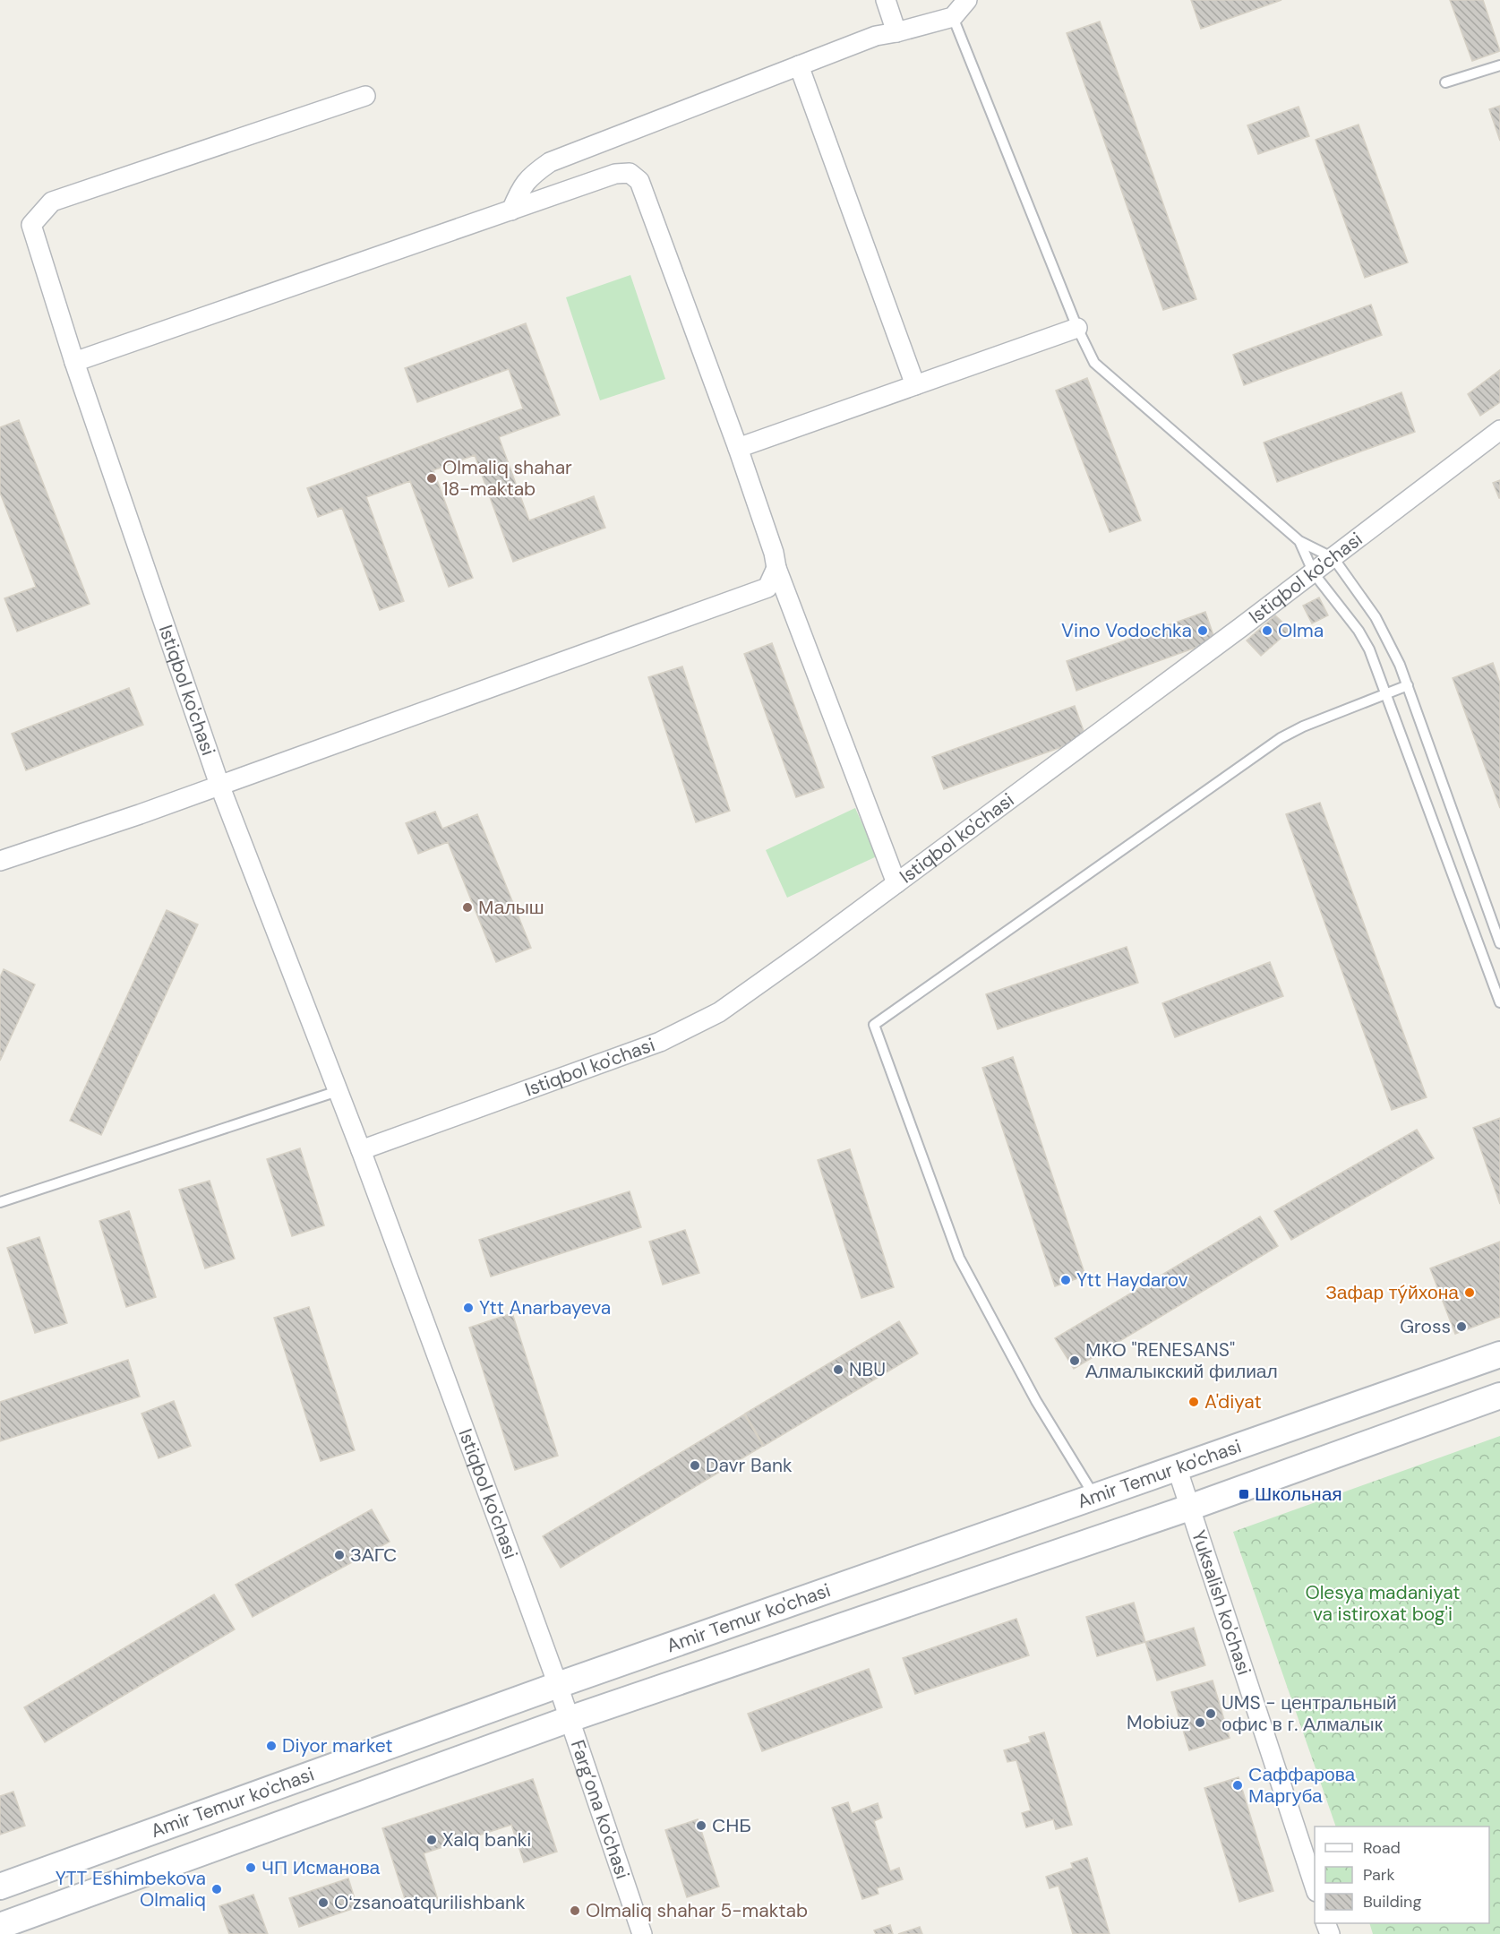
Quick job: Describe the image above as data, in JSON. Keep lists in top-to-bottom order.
{
  "streets": {
    "main road": ["Amir Temur ko'chasi"],
    "street": ["Istiqbol ko'chasi", "Yuksalish ko'chasi", "Farg‘ona ko'chasi"]
  },
  "crossings": [
    ["Istiqbol ko'chasi", "Amir Temur ko'chasi"],
    ["Istiqbol ko'chasi", "Farg‘ona ko'chasi"],
    ["Amir Temur ko'chasi", "Yuksalish ko'chasi"],
    ["Amir Temur ko'chasi", "Farg‘ona ko'chasi"]
  ],
  "parks": ["Olesya madaniyat va istiroxat bog'i"],
  "places": {
    "other": [
      "Olmaliq shahar 18-maktab",
      "Vino Vodochka",
      "Olma",
      "Малыш",
      "Ytt Haydarov",
      "Зафар тýйхона",
      "Ytt Anarbayeva",
      "Gross",
      "МКО \"RENESANS\" Алмалыкский филиал",
      "NBU",
      "A'diyat",
      "Davr Bank",
      "ЗАГС",
      "UMS - центральный офис в г. Алмалык",
      "Mobiuz",
      "Diyor market",
      "Саффарова Маргуба",
      "СНБ",
      "Xalq banki",
      "ЧП Исманова",
      "YTT Eshimbekova Olmaliq",
      "Oʻzsanoatqurilishbank",
      "Olmaliq shahar 5-maktab"
    ],
    "transit": ["Школьная"]
  },
  "legend": ["Road", "Park", "Building"]
}
